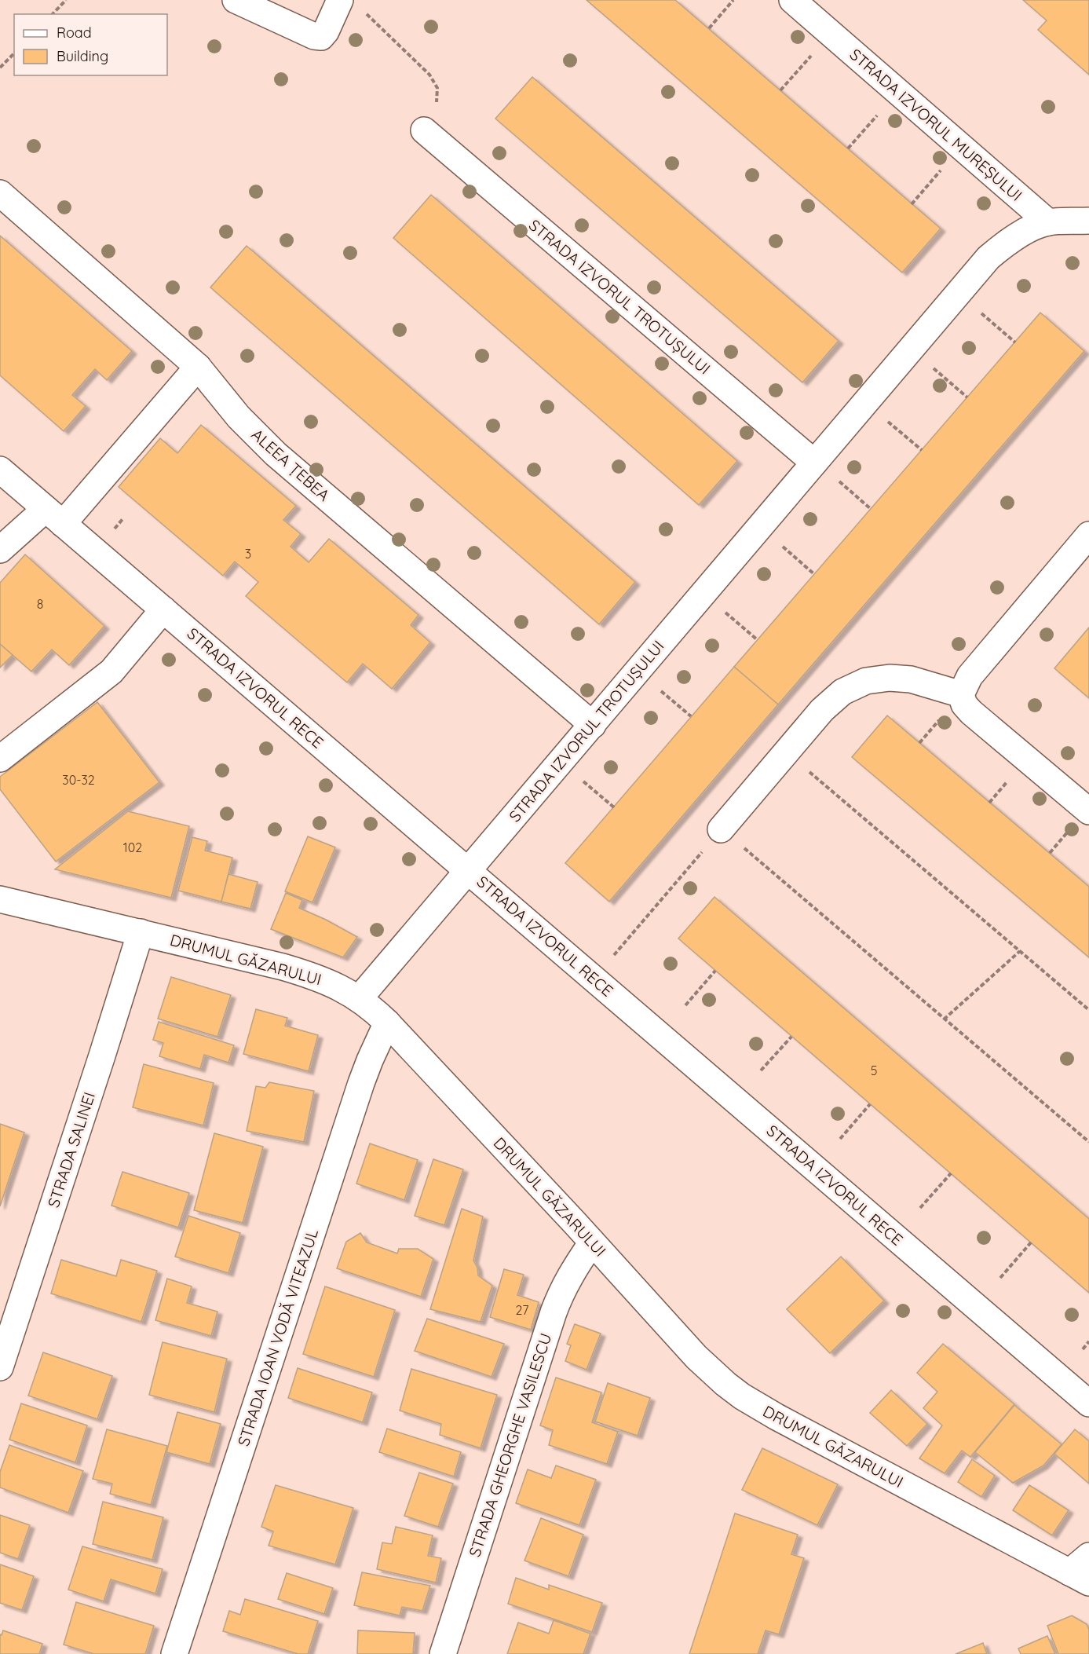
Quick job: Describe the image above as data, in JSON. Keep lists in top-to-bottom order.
{
  "streets": {
    "street": [
      "STRADA IZVORUL MUREȘULUI",
      "STRADA IZVORUL TROTUȘULUI",
      "ALEEA ȚEBEA",
      "STRADA IZVORUL RECE",
      "DRUMUL GĂZARULUI",
      "STRADA SALINEI",
      "STRADA IOAN VODĂ VITEAZUL",
      "STRADA GHEORGHE VASILESCU"
    ]
  },
  "crossings": [
    ["STRADA IZVORUL MUREȘULUI", "STRADA IZVORUL TROTUȘULUI"],
    ["STRADA IZVORUL TROTUȘULUI", "ALEEA ȚEBEA"],
    ["STRADA IZVORUL TROTUȘULUI", "STRADA IZVORUL RECE"],
    ["STRADA IZVORUL TROTUȘULUI", "DRUMUL GĂZARULUI"],
    ["DRUMUL GĂZARULUI", "STRADA SALINEI"],
    ["DRUMUL GĂZARULUI", "STRADA IOAN VODĂ VITEAZUL"],
    ["DRUMUL GĂZARULUI", "STRADA GHEORGHE VASILESCU"]
  ],
  "house_numbers": [
    "3",
    "8",
    "30-32",
    "102",
    "5",
    "27"
  ],
  "legend": ["Road", "Building"]
}
